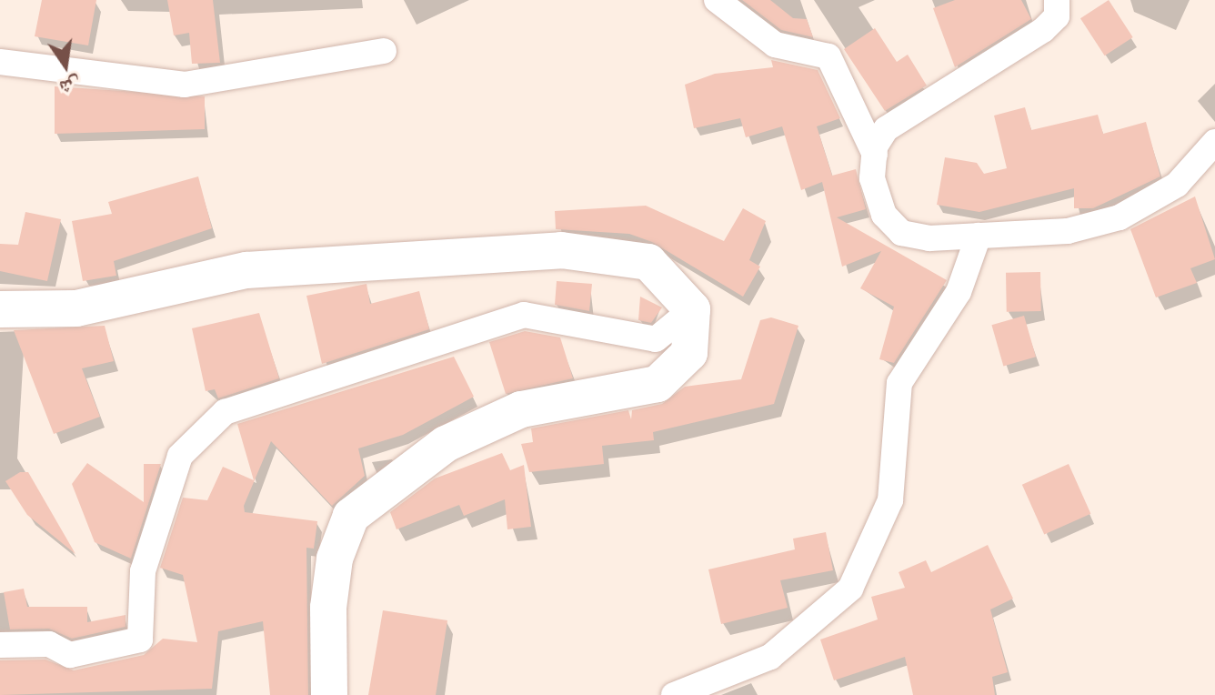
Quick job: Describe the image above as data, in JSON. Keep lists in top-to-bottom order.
{
  "north": "bottom"
}
